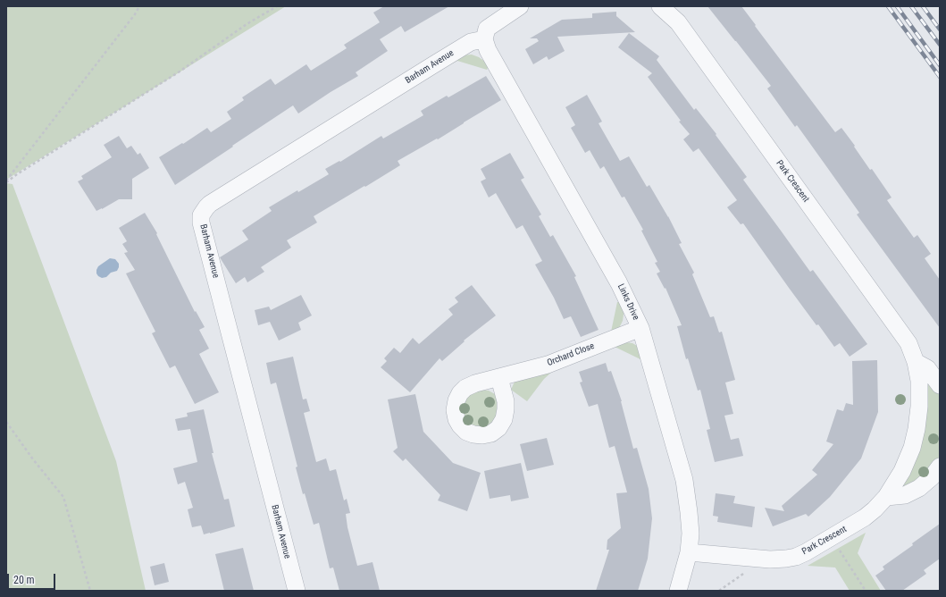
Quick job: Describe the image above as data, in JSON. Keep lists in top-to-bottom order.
{
  "streets": {
    "street": [
      "Barham Avenue",
      "Park Crescent",
      "Links Drive",
      "Orchard Close"
    ]
  },
  "crossings": [
    ["Barham Avenue", "Links Drive"],
    ["Park Crescent", "Links Drive"],
    ["Links Drive", "Orchard Close"]
  ],
  "scale_bar": "20 m"
}
